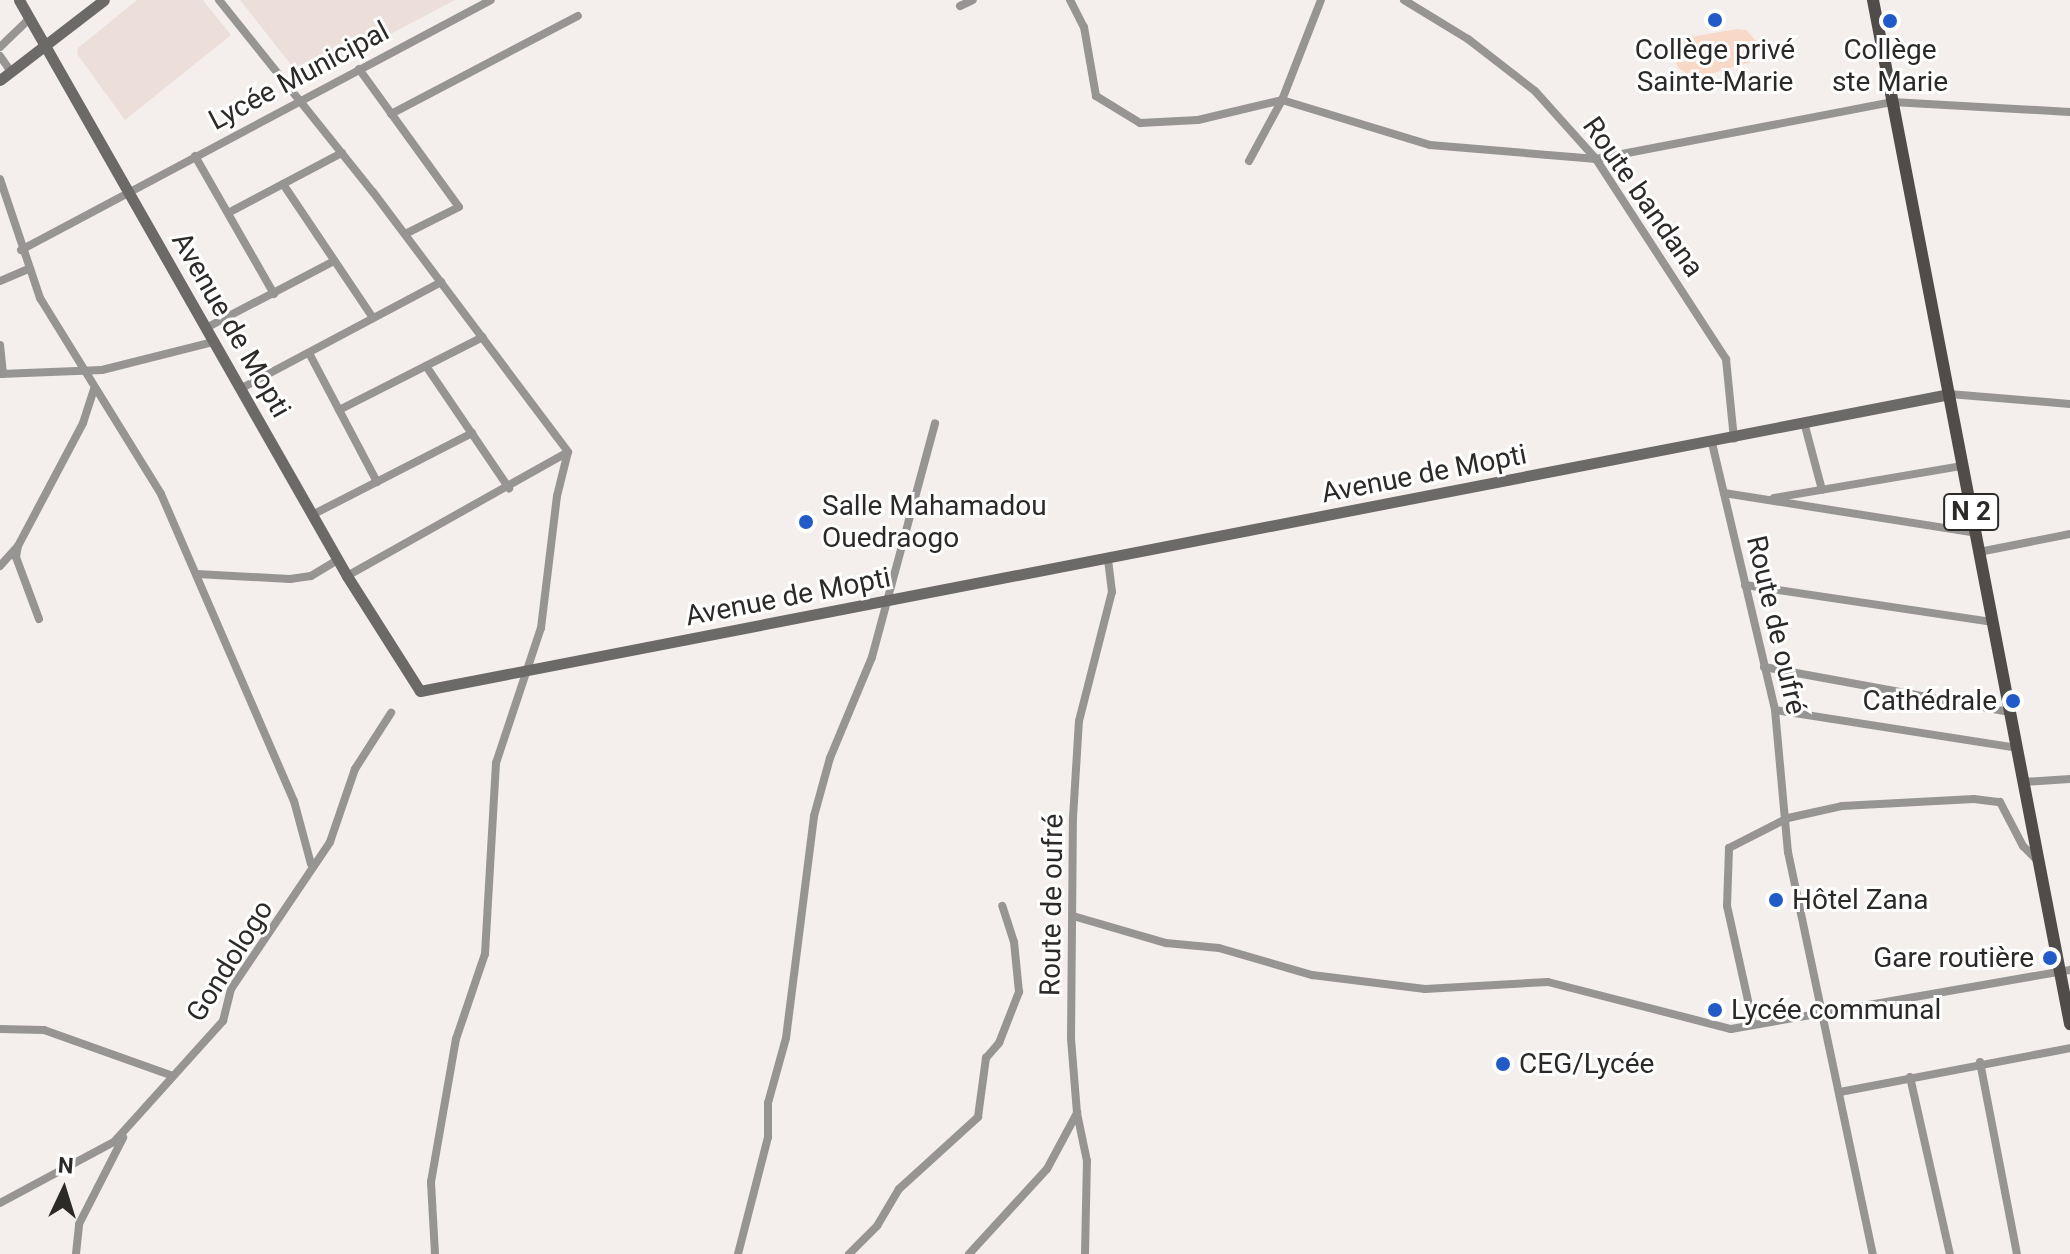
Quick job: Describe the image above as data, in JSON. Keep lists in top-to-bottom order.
{
  "streets": {
    "main road": ["N 2"],
    "street": [
      "Lycée Municipal",
      "Route bandana",
      "Avenue de Mopti",
      "Route de oufré",
      "Gondologo"
    ]
  },
  "crossings": [
    ["Lycée Municipal", "Avenue de Mopti"],
    ["Route bandana", "Avenue de Mopti"],
    ["Avenue de Mopti", "N 2"],
    ["Avenue de Mopti", "Route de oufré"]
  ],
  "places": [
    "Collège privé Sainte-Marie",
    "Collège ste Marie",
    "Salle Mahamadou Ouedraogo",
    "Cathédrale",
    "Hôtel Zana",
    "Gare routière",
    "Lycée communal",
    "CEG/Lycée"
  ],
  "north": "top"
}
